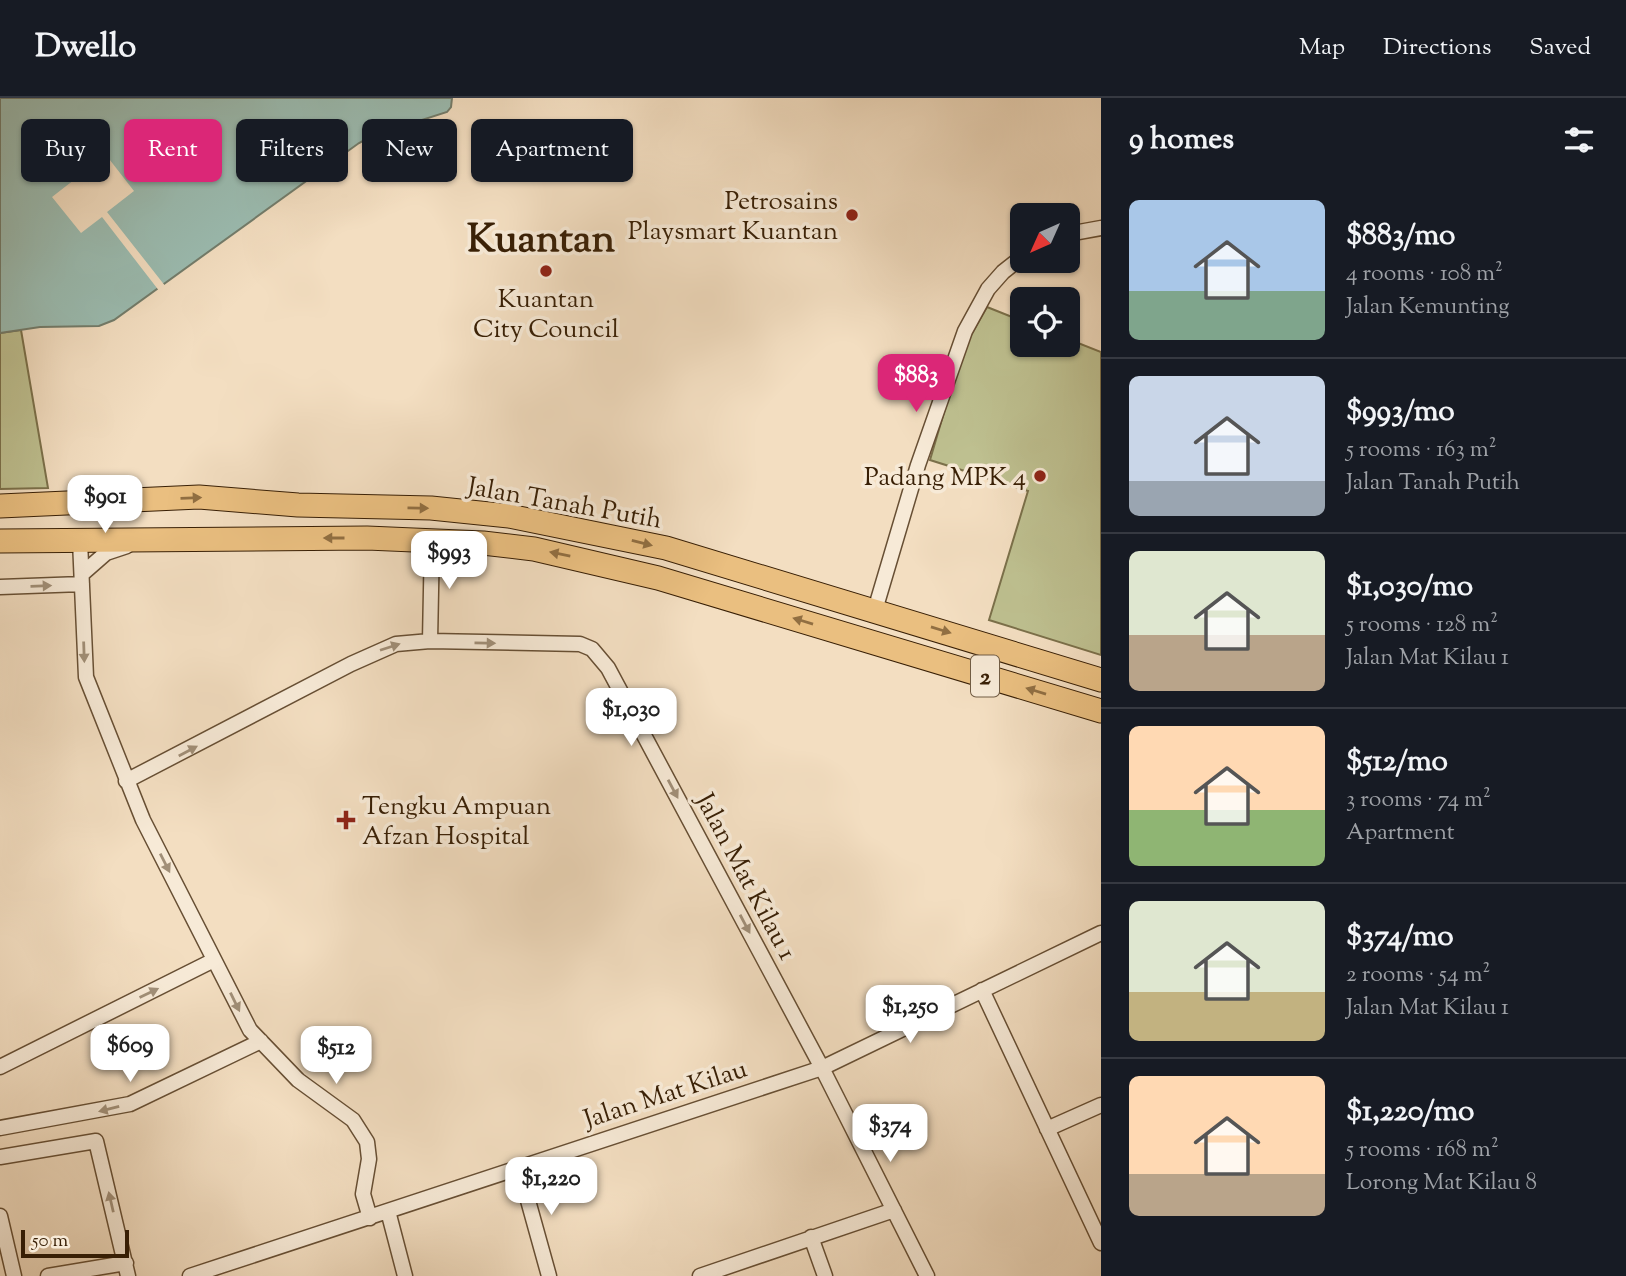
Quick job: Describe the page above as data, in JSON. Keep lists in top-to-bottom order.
{
  "streets": {
    "highway": ["Jalan Tanah Putih", "2"],
    "street": ["Jalan Mat Kilau 1", "Jalan Mat Kilau"]
  },
  "crossings": [
    ["Jalan Mat Kilau 1", "Jalan Mat Kilau"]
  ],
  "districts": ["Kuantan"],
  "places": {
    "other": ["Petrosains Playsmart Kuantan", "Kuantan City Council", "Padang MPK 4"],
    "health": ["Tengku Ampuan Afzan Hospital"]
  },
  "scale_bar": "50 m",
  "north": "bottom left",
  "page": {
    "header": "Dwello",
    "nav": ["Map", "Directions", "Saved"],
    "heading": "9 homes",
    "chip": [
      "Buy",
      "Rent",
      "Filters",
      "New",
      "Apartment"
    ],
    "list": [
      {
        "name": "$883/mo",
        "note": "4 rooms · 108 m² · Jalan Kemunting"
      },
      {
        "name": "$993/mo",
        "note": "5 rooms · 163 m² · Jalan Tanah Putih"
      },
      {
        "name": "$1,030/mo",
        "note": "5 rooms · 128 m² · Jalan Mat Kilau 1"
      },
      {
        "name": "$512/mo",
        "note": "3 rooms · 74 m² · Apartment"
      },
      {
        "name": "$374/mo",
        "note": "2 rooms · 54 m² · Jalan Mat Kilau 1"
      },
      {
        "name": "$1,220/mo",
        "note": "5 rooms · 168 m² · Lorong Mat Kilau 8"
      }
    ],
    "price": [
      "$883",
      "$901",
      "$993",
      "$1,030",
      "$1,250",
      "$609",
      "$512",
      "$374",
      "$1,220"
    ],
    "scale": "50 m"
  }
}
